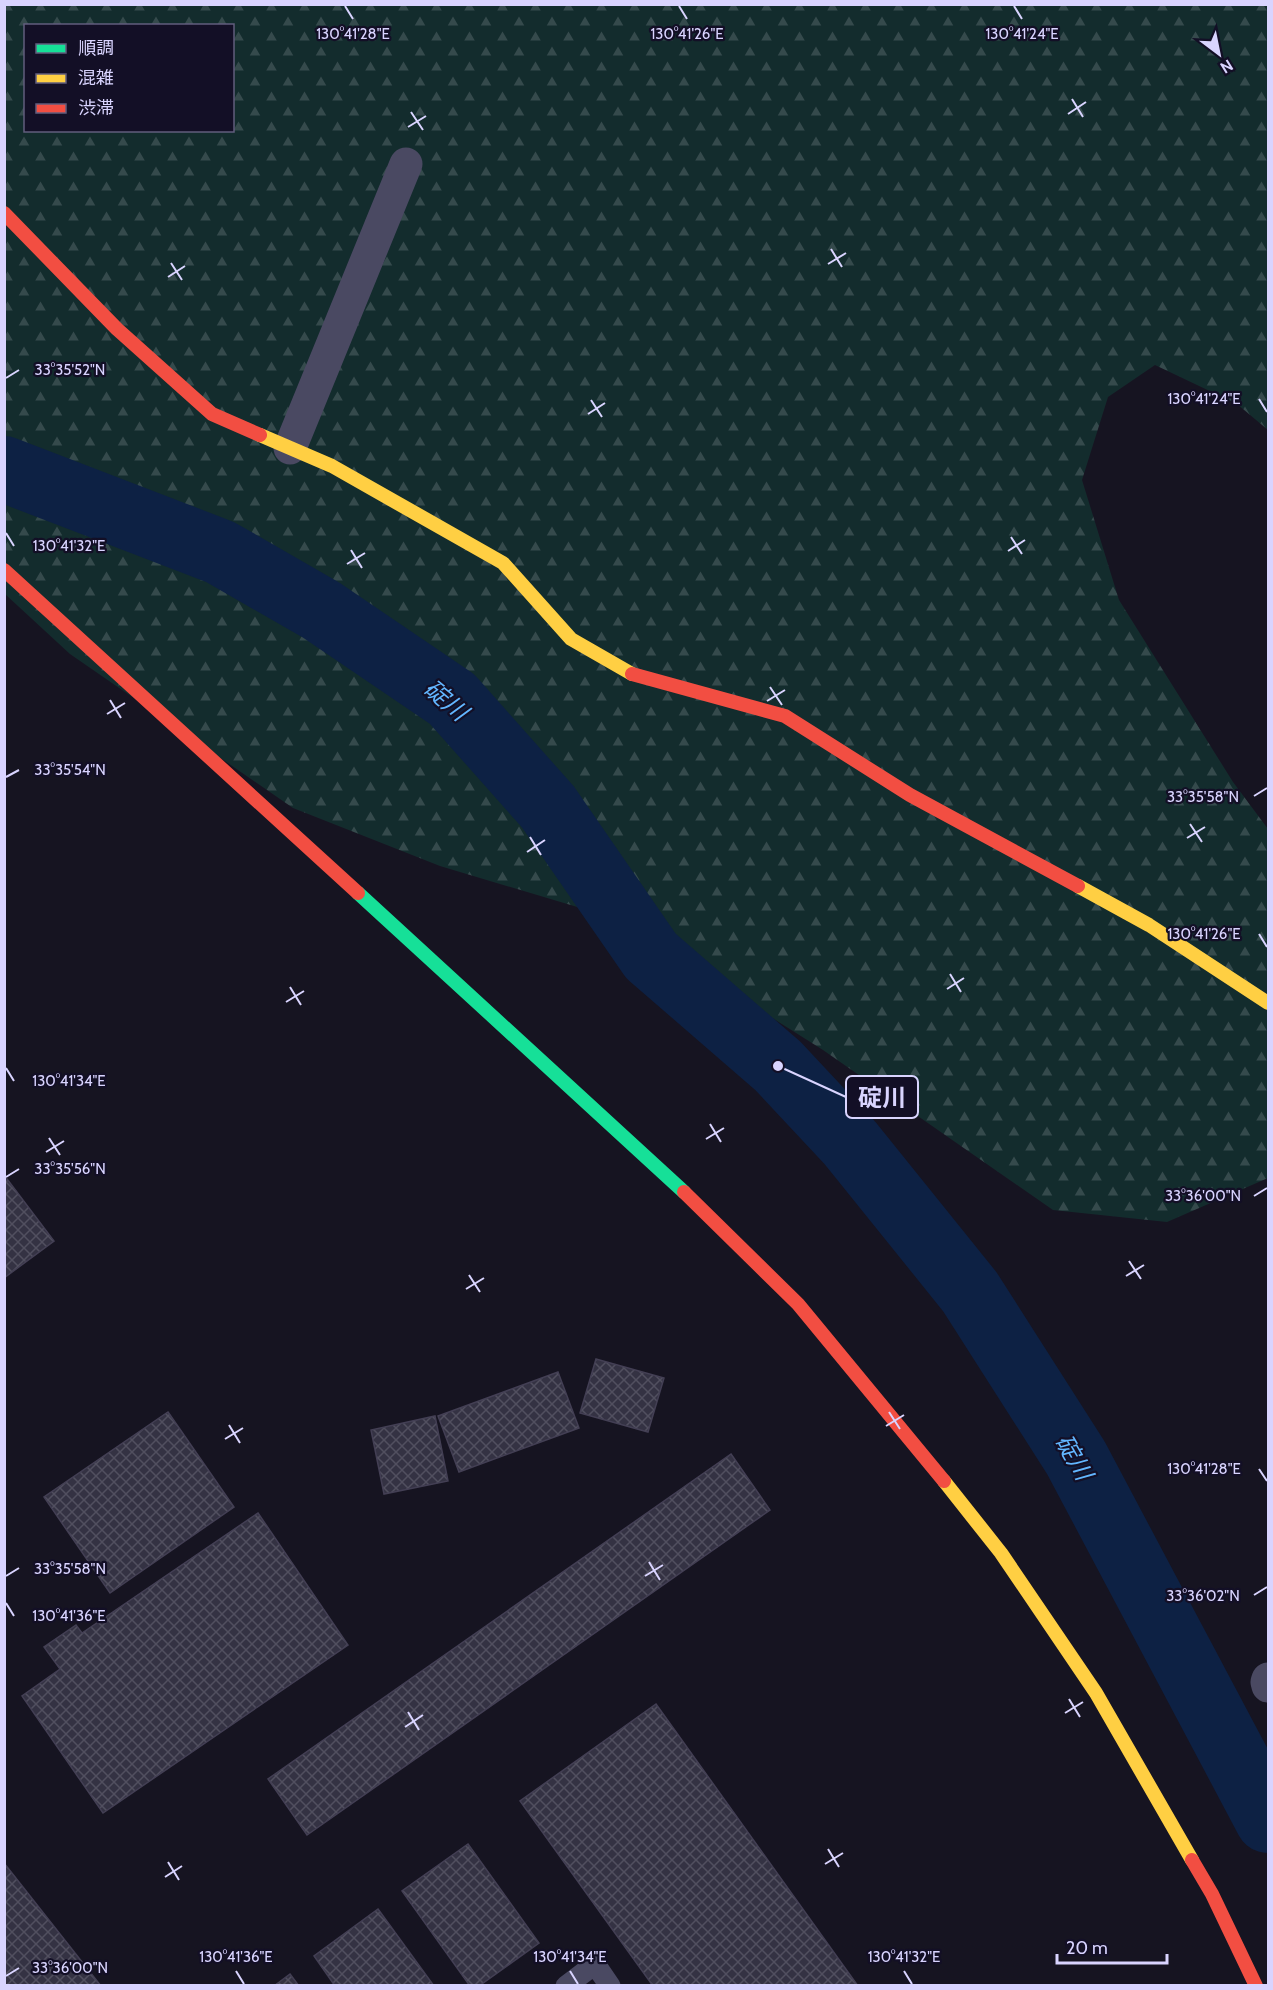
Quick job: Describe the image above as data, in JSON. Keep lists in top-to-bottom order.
{
  "water": ["碇川"],
  "places": ["碇川"],
  "legend": ["順調", "混雑", "渋滞"],
  "scale_bar": "20 m",
  "north": "bottom right",
  "coordinates": [
    "130°41'28\"E",
    "130°41'26\"E",
    "130°41'24\"E",
    "33°35'52\"N",
    "130°41'32\"E",
    "33°35'54\"N",
    "33°35'58\"N",
    "130°41'34\"E",
    "33°35'56\"N",
    "33°36'00\"N",
    "33°36'02\"N",
    "130°41'36\"E"
  ]
}
